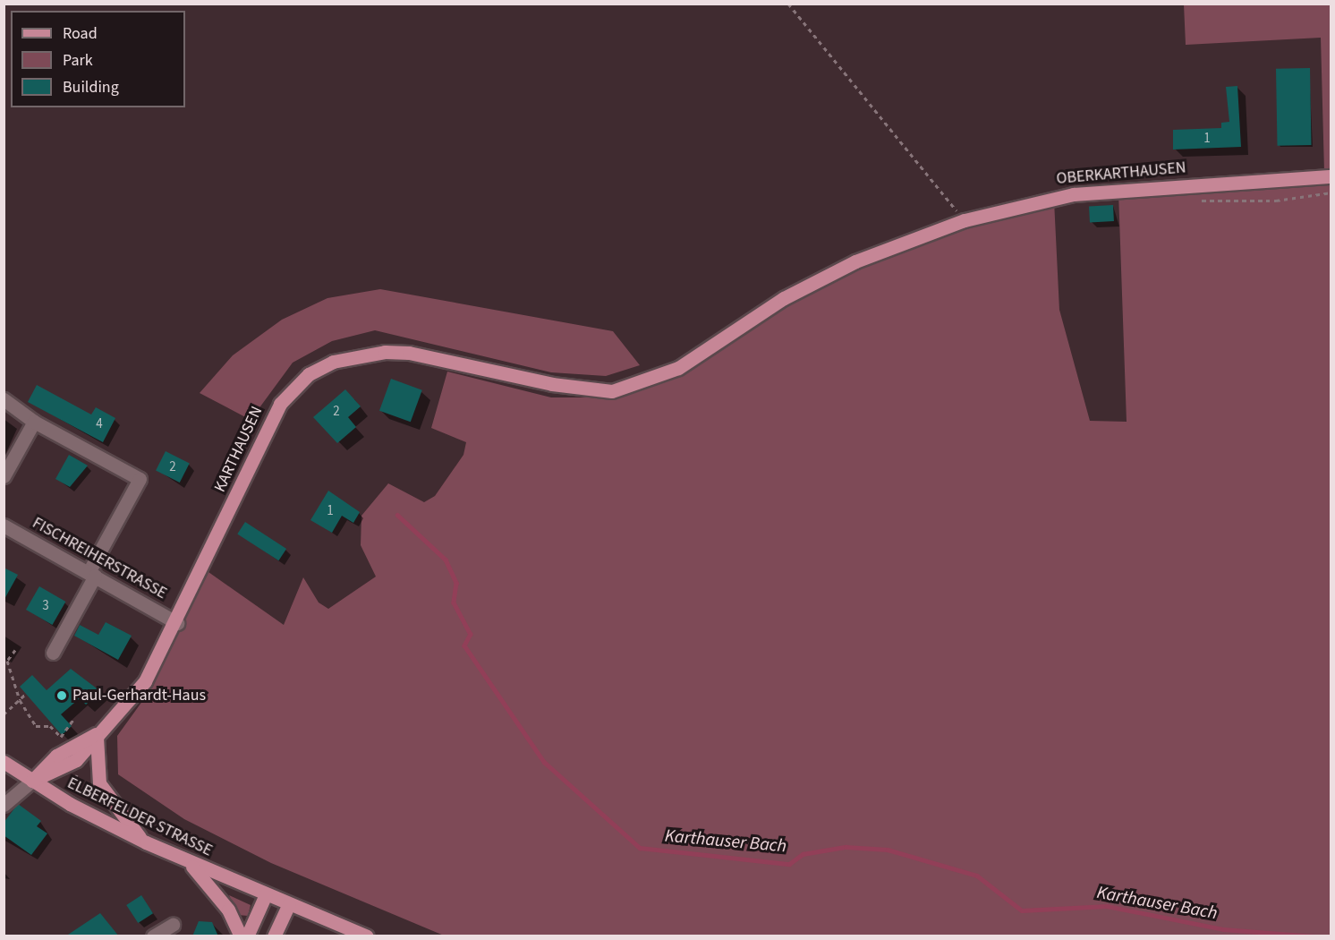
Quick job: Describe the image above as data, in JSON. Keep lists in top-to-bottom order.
{
  "streets": {
    "main road": ["OBERKARTHAUSEN", "KARTHAUSEN", "ELBERFELDER STRASSE"],
    "street": ["FISCHREIHERSTRASSE"]
  },
  "crossings": [
    ["OBERKARTHAUSEN", "KARTHAUSEN"],
    ["KARTHAUSEN", "FISCHREIHERSTRASSE"],
    ["KARTHAUSEN", "ELBERFELDER STRASSE"]
  ],
  "water": ["Karthauser Bach"],
  "places": ["Paul-Gerhardt-Haus"],
  "house_numbers": [
    "1",
    "2",
    "4",
    "2",
    "1",
    "3"
  ],
  "legend": ["Road", "Park", "Building"]
}
